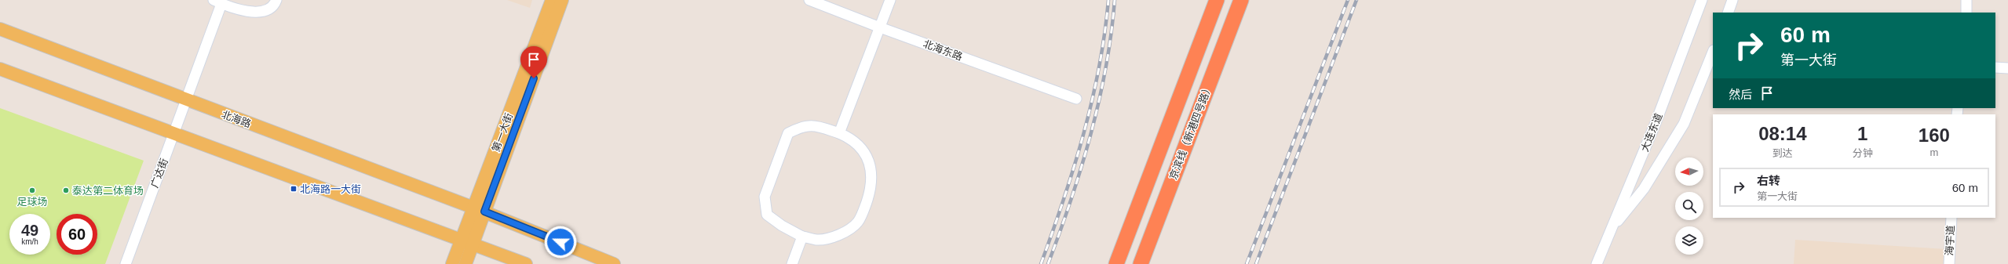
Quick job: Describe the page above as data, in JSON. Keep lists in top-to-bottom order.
{
  "streets": {
    "highway": ["京滨线（新港四号路）"],
    "main road": ["北海路", "第一大街"],
    "street": [
      "北海东路",
      "大连东道",
      "广达街",
      "海宇道"
    ]
  },
  "crossings": [
    ["北海路", "第一大街"],
    ["北海路", "广达街"]
  ],
  "places": {
    "transit": ["北海路一大街"],
    "other": ["足球场", "泰达第二体育场"]
  },
  "north": "left",
  "page": {
    "turn": ["60 m", "第一大街"],
    "then": "然后",
    "eta": [
      "08:14",
      "到达",
      "1",
      "分钟",
      "160",
      "m"
    ],
    "list": [
      {
        "name": "右转",
        "note": "第一大街",
        "value": "60 m"
      }
    ],
    "speed": "49 km/h",
    "limit": "60"
  }
}
